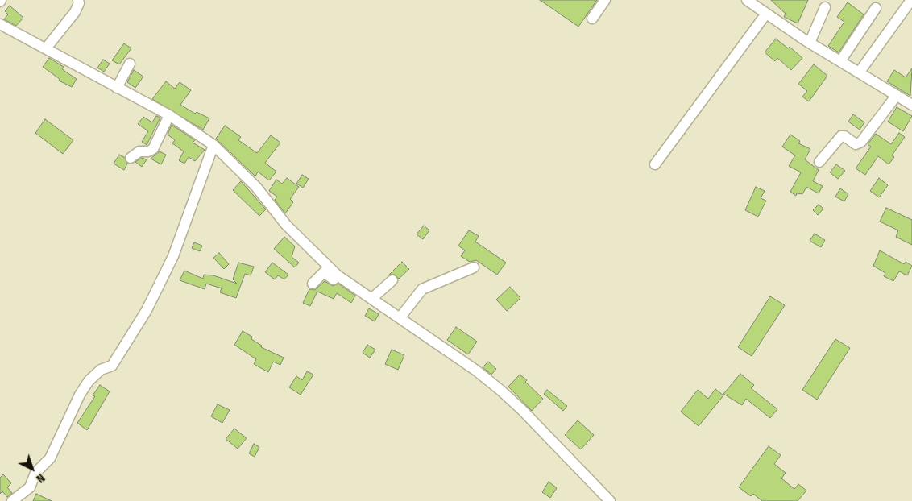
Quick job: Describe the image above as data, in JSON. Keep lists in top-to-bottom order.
{
  "north": "bottom right"
}
